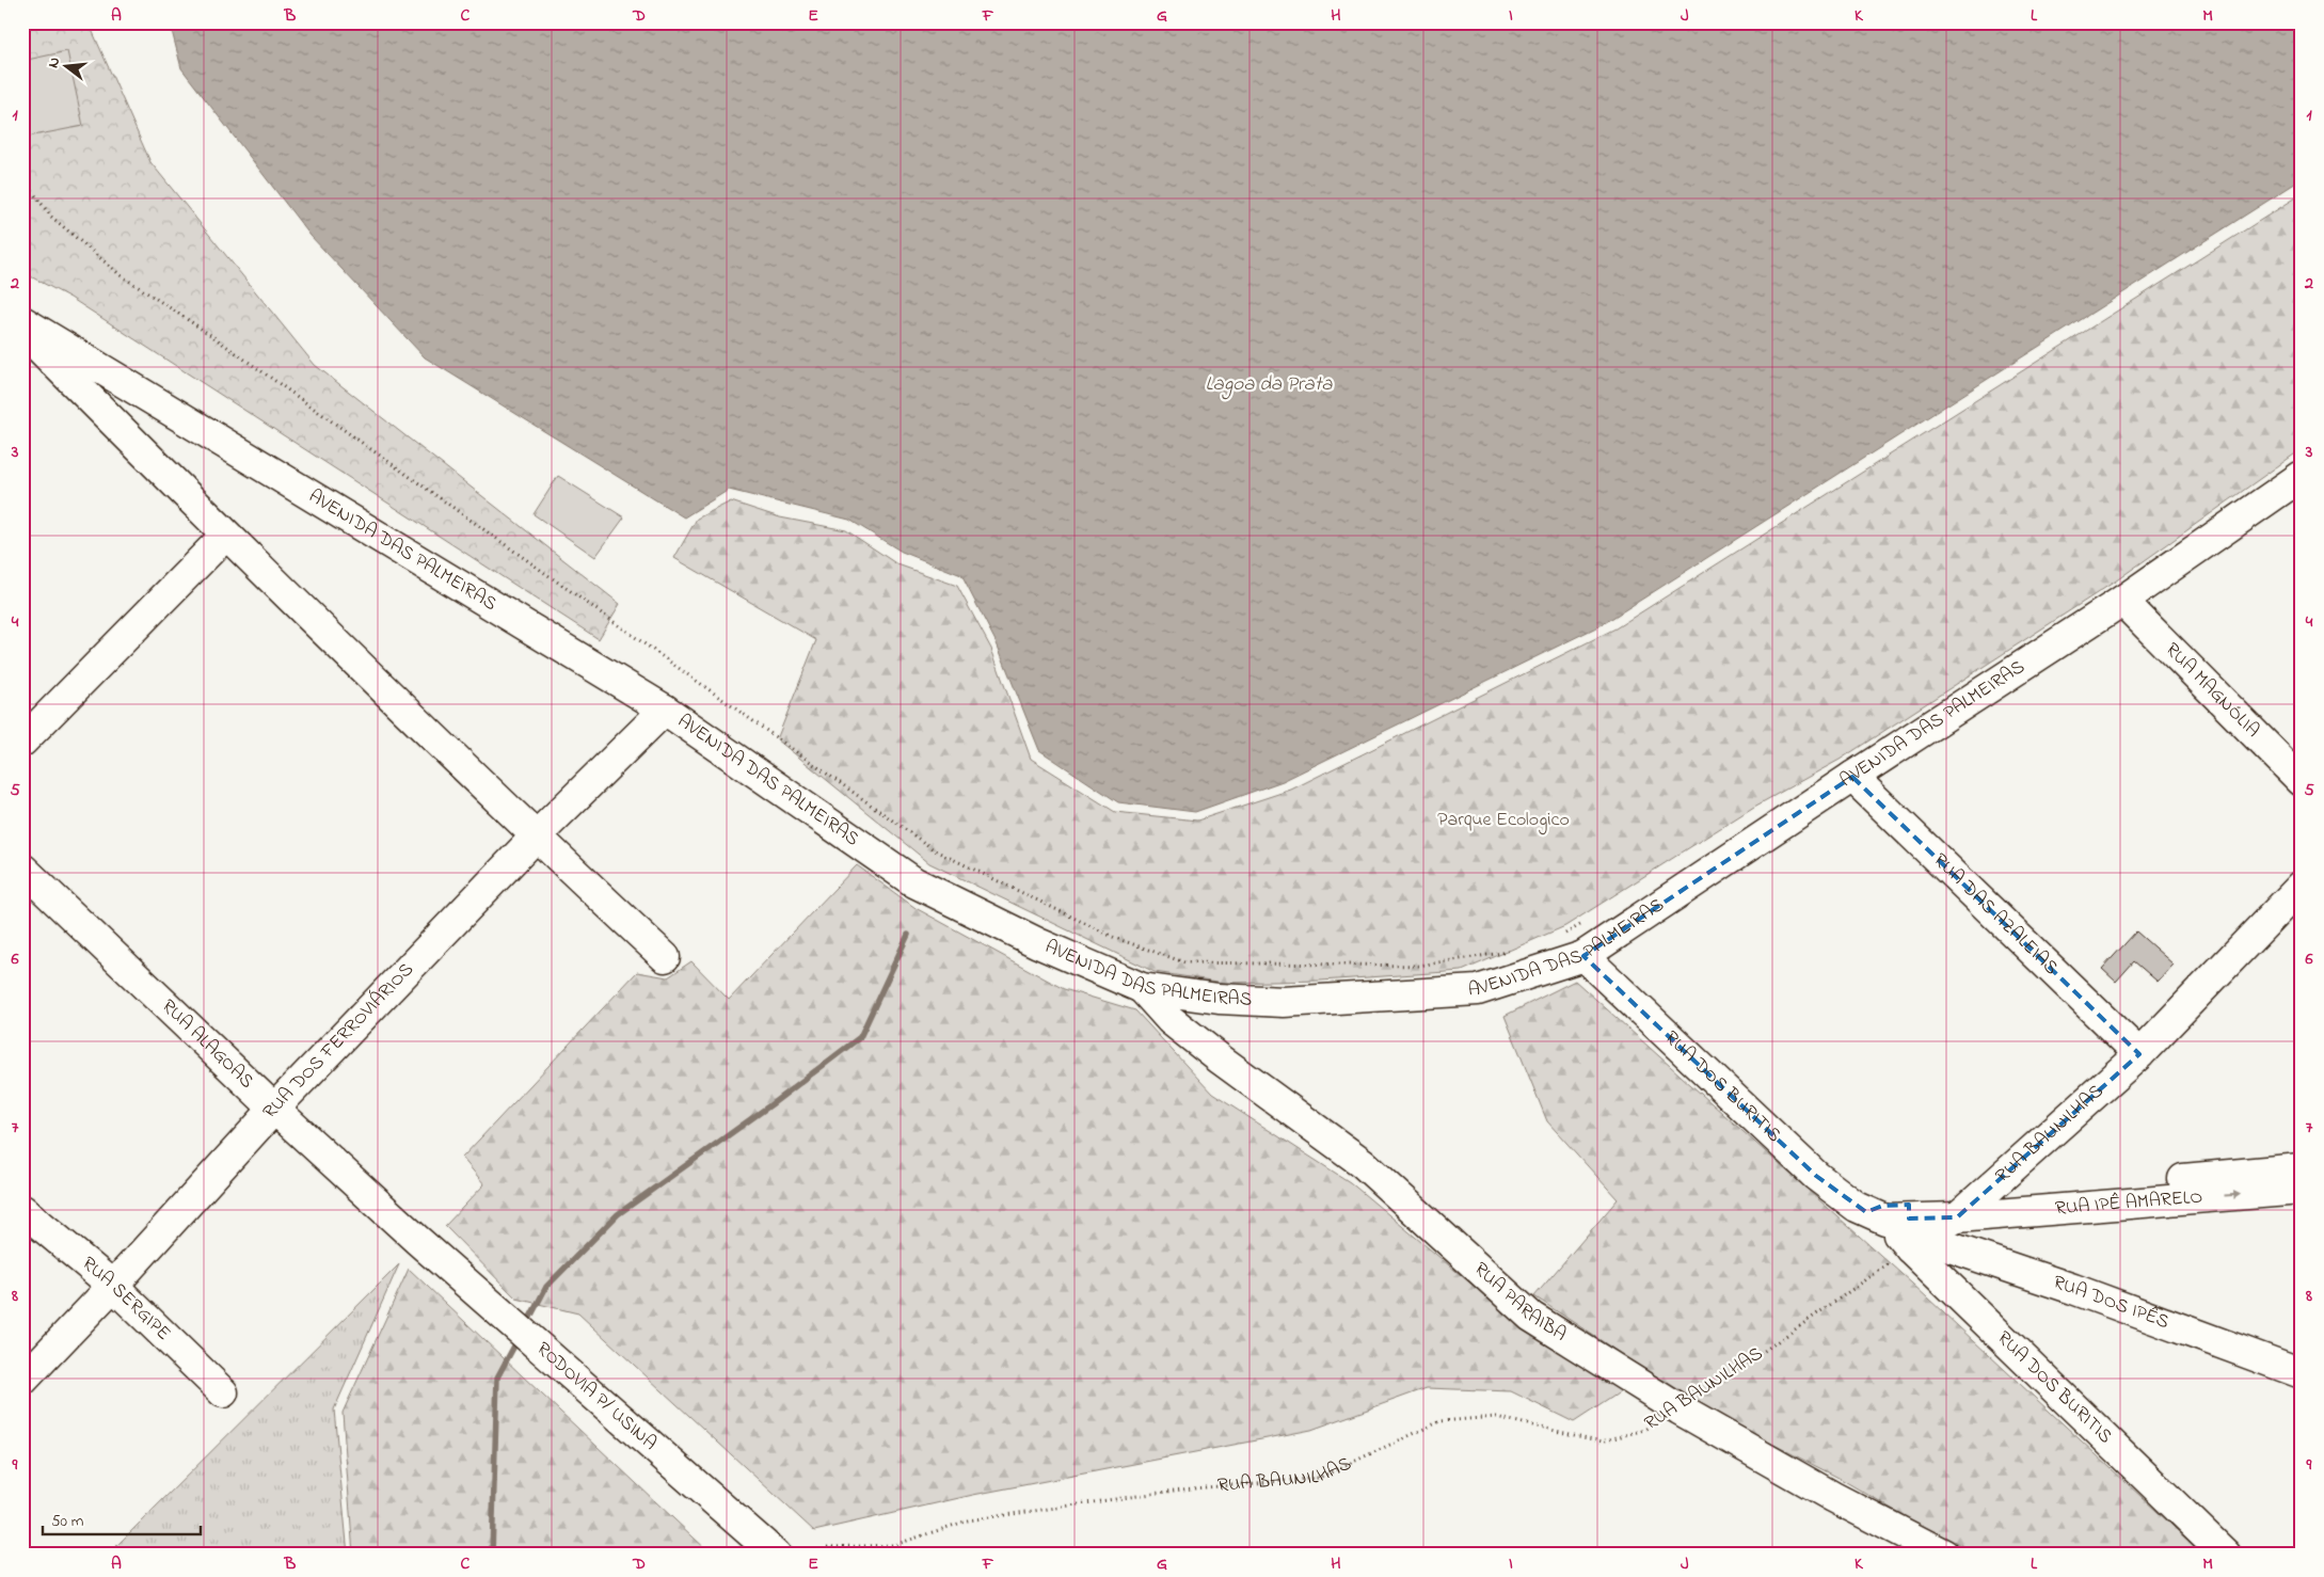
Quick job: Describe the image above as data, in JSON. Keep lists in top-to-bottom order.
{
  "streets": {
    "street": [
      "AVENIDA DAS PALMEIRAS",
      "RUA MAGNÓLIA",
      "RUA DAS AZALEIAS",
      "RUA DOS FERROVIÁRIOS",
      "RUA ALAGOAS",
      "RUA DOS BURITIS",
      "RUA BAUNILHAS",
      "RUA IPÊ AMARELO",
      "RUA SERGIPE",
      "RUA PARAIBA",
      "RUA DOS IPÊS",
      "RODOVIA P/ USINA"
    ]
  },
  "crossings": [
    ["AVENIDA DAS PALMEIRAS", "RUA MAGNÓLIA"],
    ["AVENIDA DAS PALMEIRAS", "RUA DAS AZALEIAS"],
    ["AVENIDA DAS PALMEIRAS", "RUA DOS FERROVIÁRIOS"],
    ["AVENIDA DAS PALMEIRAS", "RUA DOS BURITIS"],
    ["AVENIDA DAS PALMEIRAS", "RUA PARAIBA"],
    ["RUA DAS AZALEIAS", "RUA BAUNILHAS"],
    ["RUA DOS FERROVIÁRIOS", "RUA ALAGOAS"],
    ["RUA DOS FERROVIÁRIOS", "RUA SERGIPE"],
    ["RUA ALAGOAS", "RODOVIA P/ USINA"],
    ["RUA DOS BURITIS", "RUA BAUNILHAS"],
    ["RUA DOS BURITIS", "RUA DOS IPÊS"],
    ["RUA BAUNILHAS", "RUA IPÊ AMARELO"],
    ["RUA BAUNILHAS", "RUA PARAIBA"],
    ["RUA BAUNILHAS", "RUA DOS IPÊS"]
  ],
  "water": ["Lagoa da Prata"],
  "parks": ["Parque Ecologico"],
  "scale_bar": "50 m",
  "north": "left",
  "grid": {
    "columns": [
      "A",
      "B",
      "C",
      "D",
      "E",
      "F",
      "G",
      "H",
      "I",
      "J",
      "K",
      "L",
      "M"
    ],
    "rows": [
      "1",
      "2",
      "3",
      "4",
      "5",
      "6",
      "7",
      "8",
      "9"
    ]
  }
}
